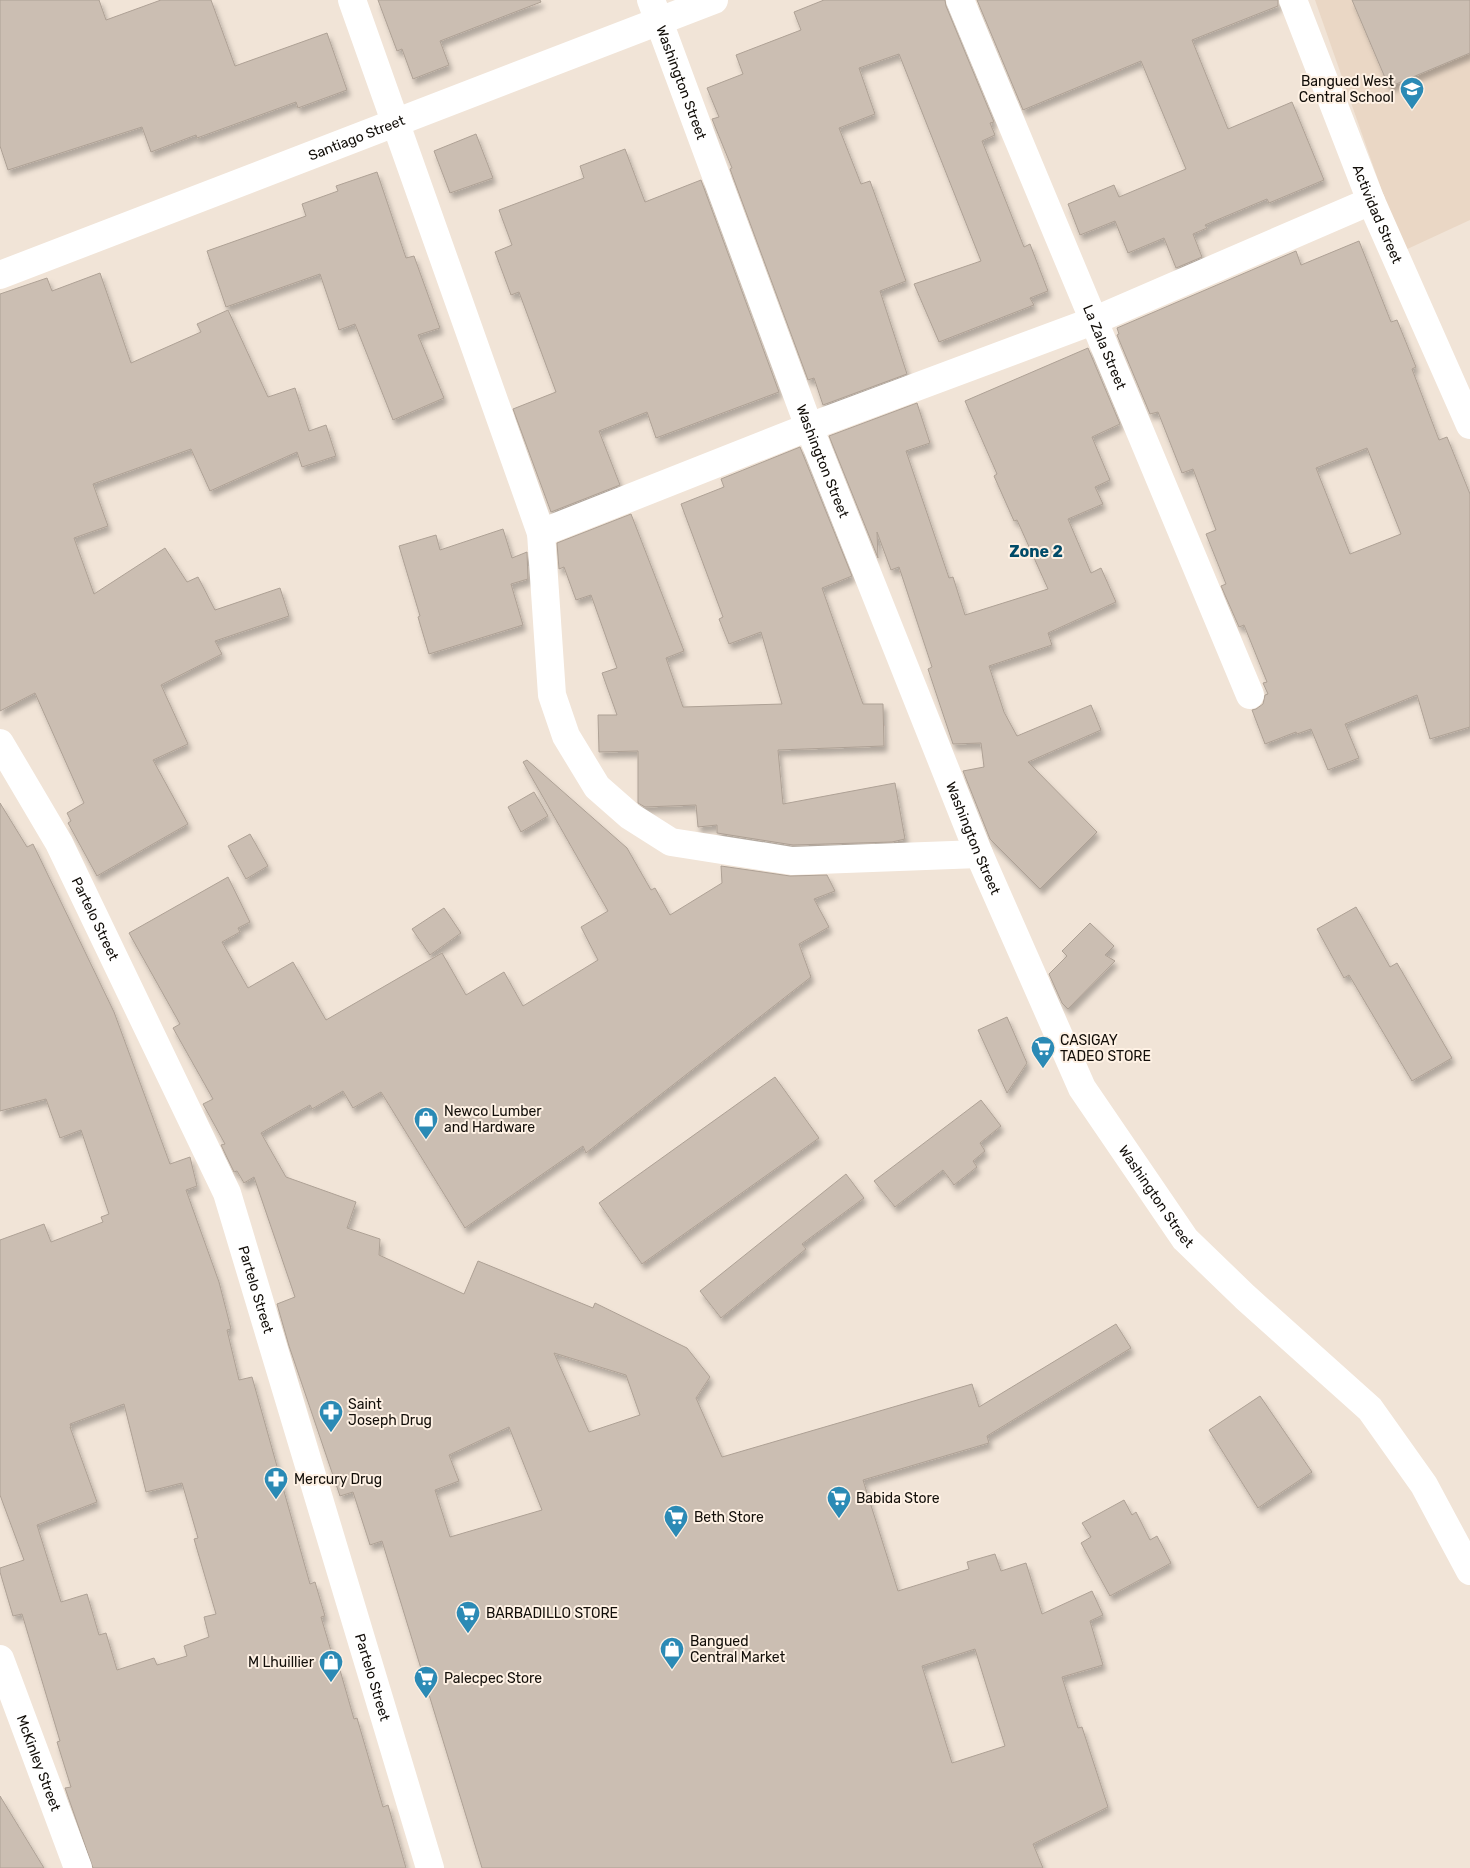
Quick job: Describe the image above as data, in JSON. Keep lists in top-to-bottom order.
{
  "streets": {
    "street": [
      "Washington Street",
      "Santiago Street",
      "Actividad Street",
      "La Zala Street",
      "Partelo Street",
      "McKinley Street"
    ]
  },
  "crossings": [
    ["Washington Street", "Santiago Street"]
  ],
  "districts": ["Zone 2"],
  "places": {
    "school or university": ["Bangued West Central School"],
    "supermarket": [
      "CASIGAY TADEO STORE",
      "Babida Store",
      "Beth Store",
      "BARBADILLO STORE",
      "Palecpec Store"
    ],
    "shop": ["Newco Lumber and Hardware", "Bangued Central Market", "M Lhuillier"],
    "pharmacy": ["Saint Joseph Drug", "Mercury Drug"]
  }
}
